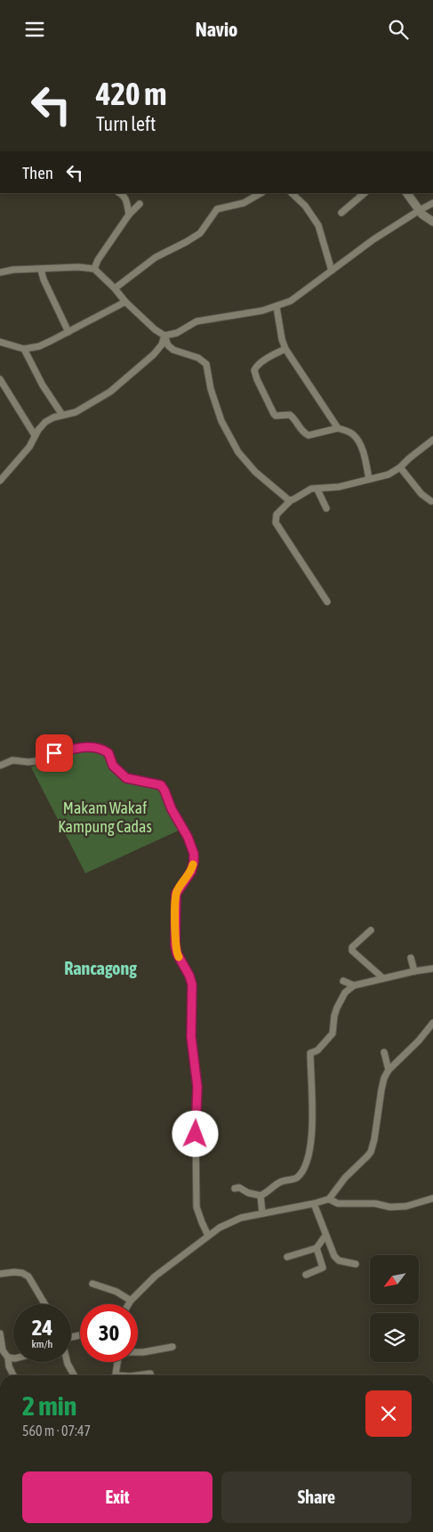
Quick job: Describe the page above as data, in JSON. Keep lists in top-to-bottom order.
{
  "districts": ["Rancagong"],
  "parks": ["Makam Wakaf Kampung Cadas"],
  "north": "bottom left",
  "page": {
    "header": "Navio",
    "turn": ["420 m", "Turn left"],
    "then": "Then",
    "speed": "24 km/h",
    "limit": "30",
    "heading": ["2 min", "560 m · 07:47"],
    "buttons": ["Exit", "Share"]
  }
}
